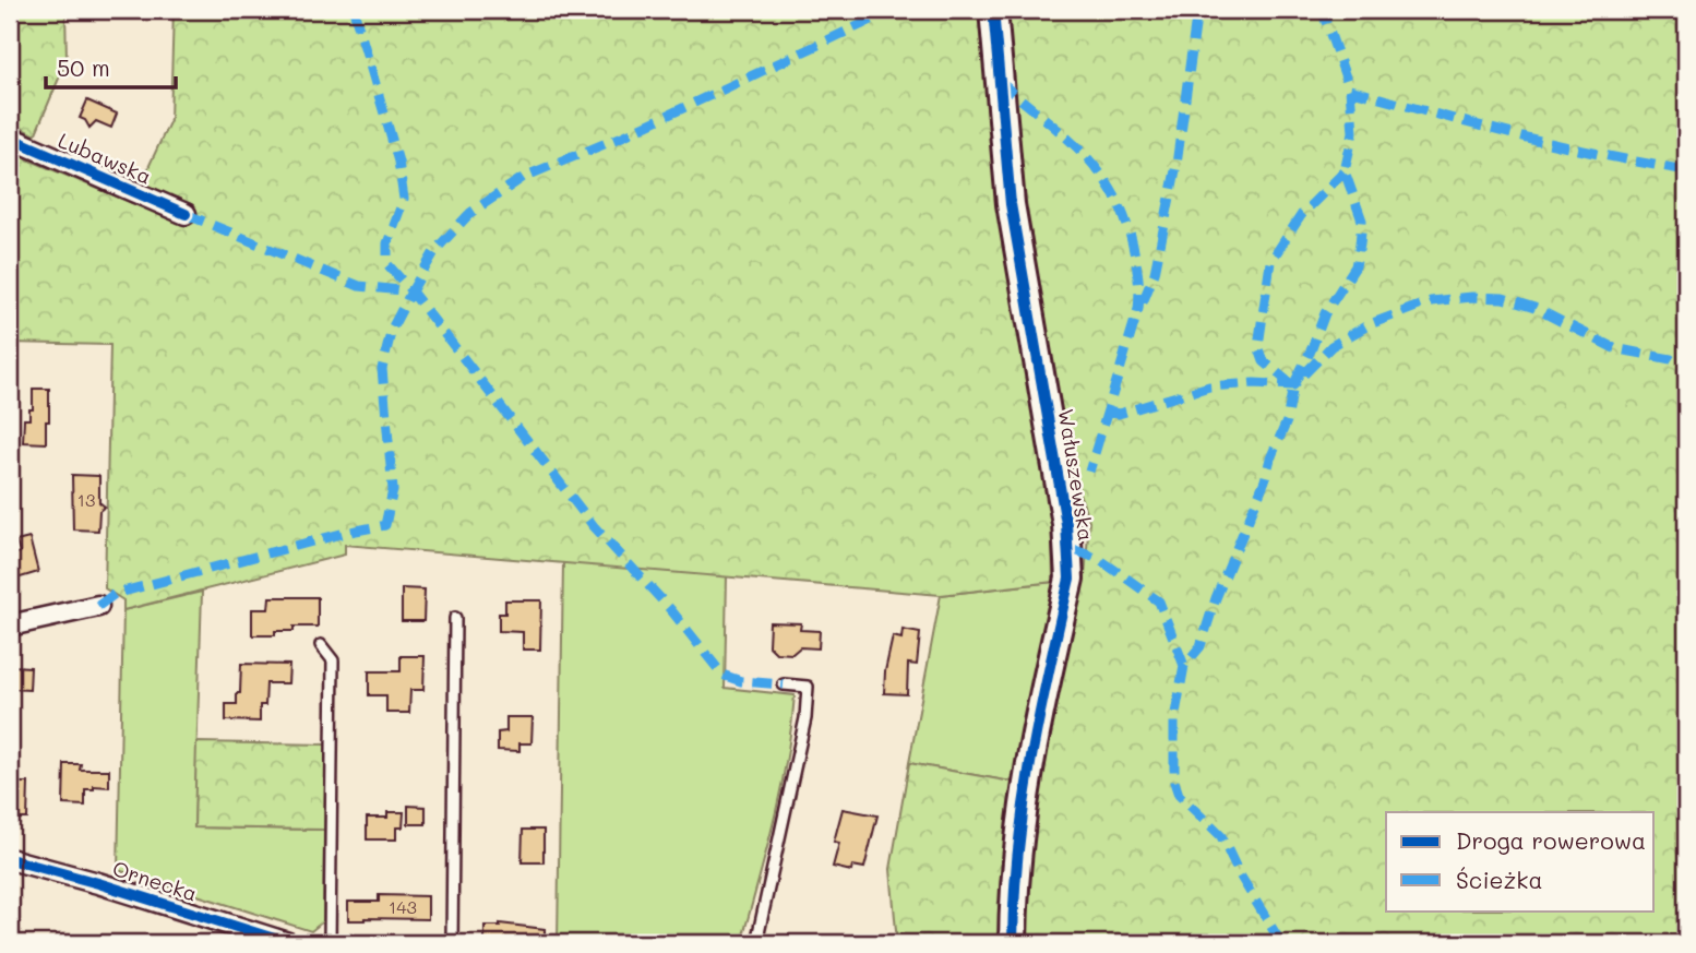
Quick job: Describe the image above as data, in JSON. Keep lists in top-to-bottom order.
{
  "streets": {
    "street": ["Lubawska", "Wałuszewska", "Ornecka"]
  },
  "house_numbers": ["13", "143"],
  "legend": ["Droga rowerowa", "Ścieżka"],
  "scale_bar": "50 m"
}
